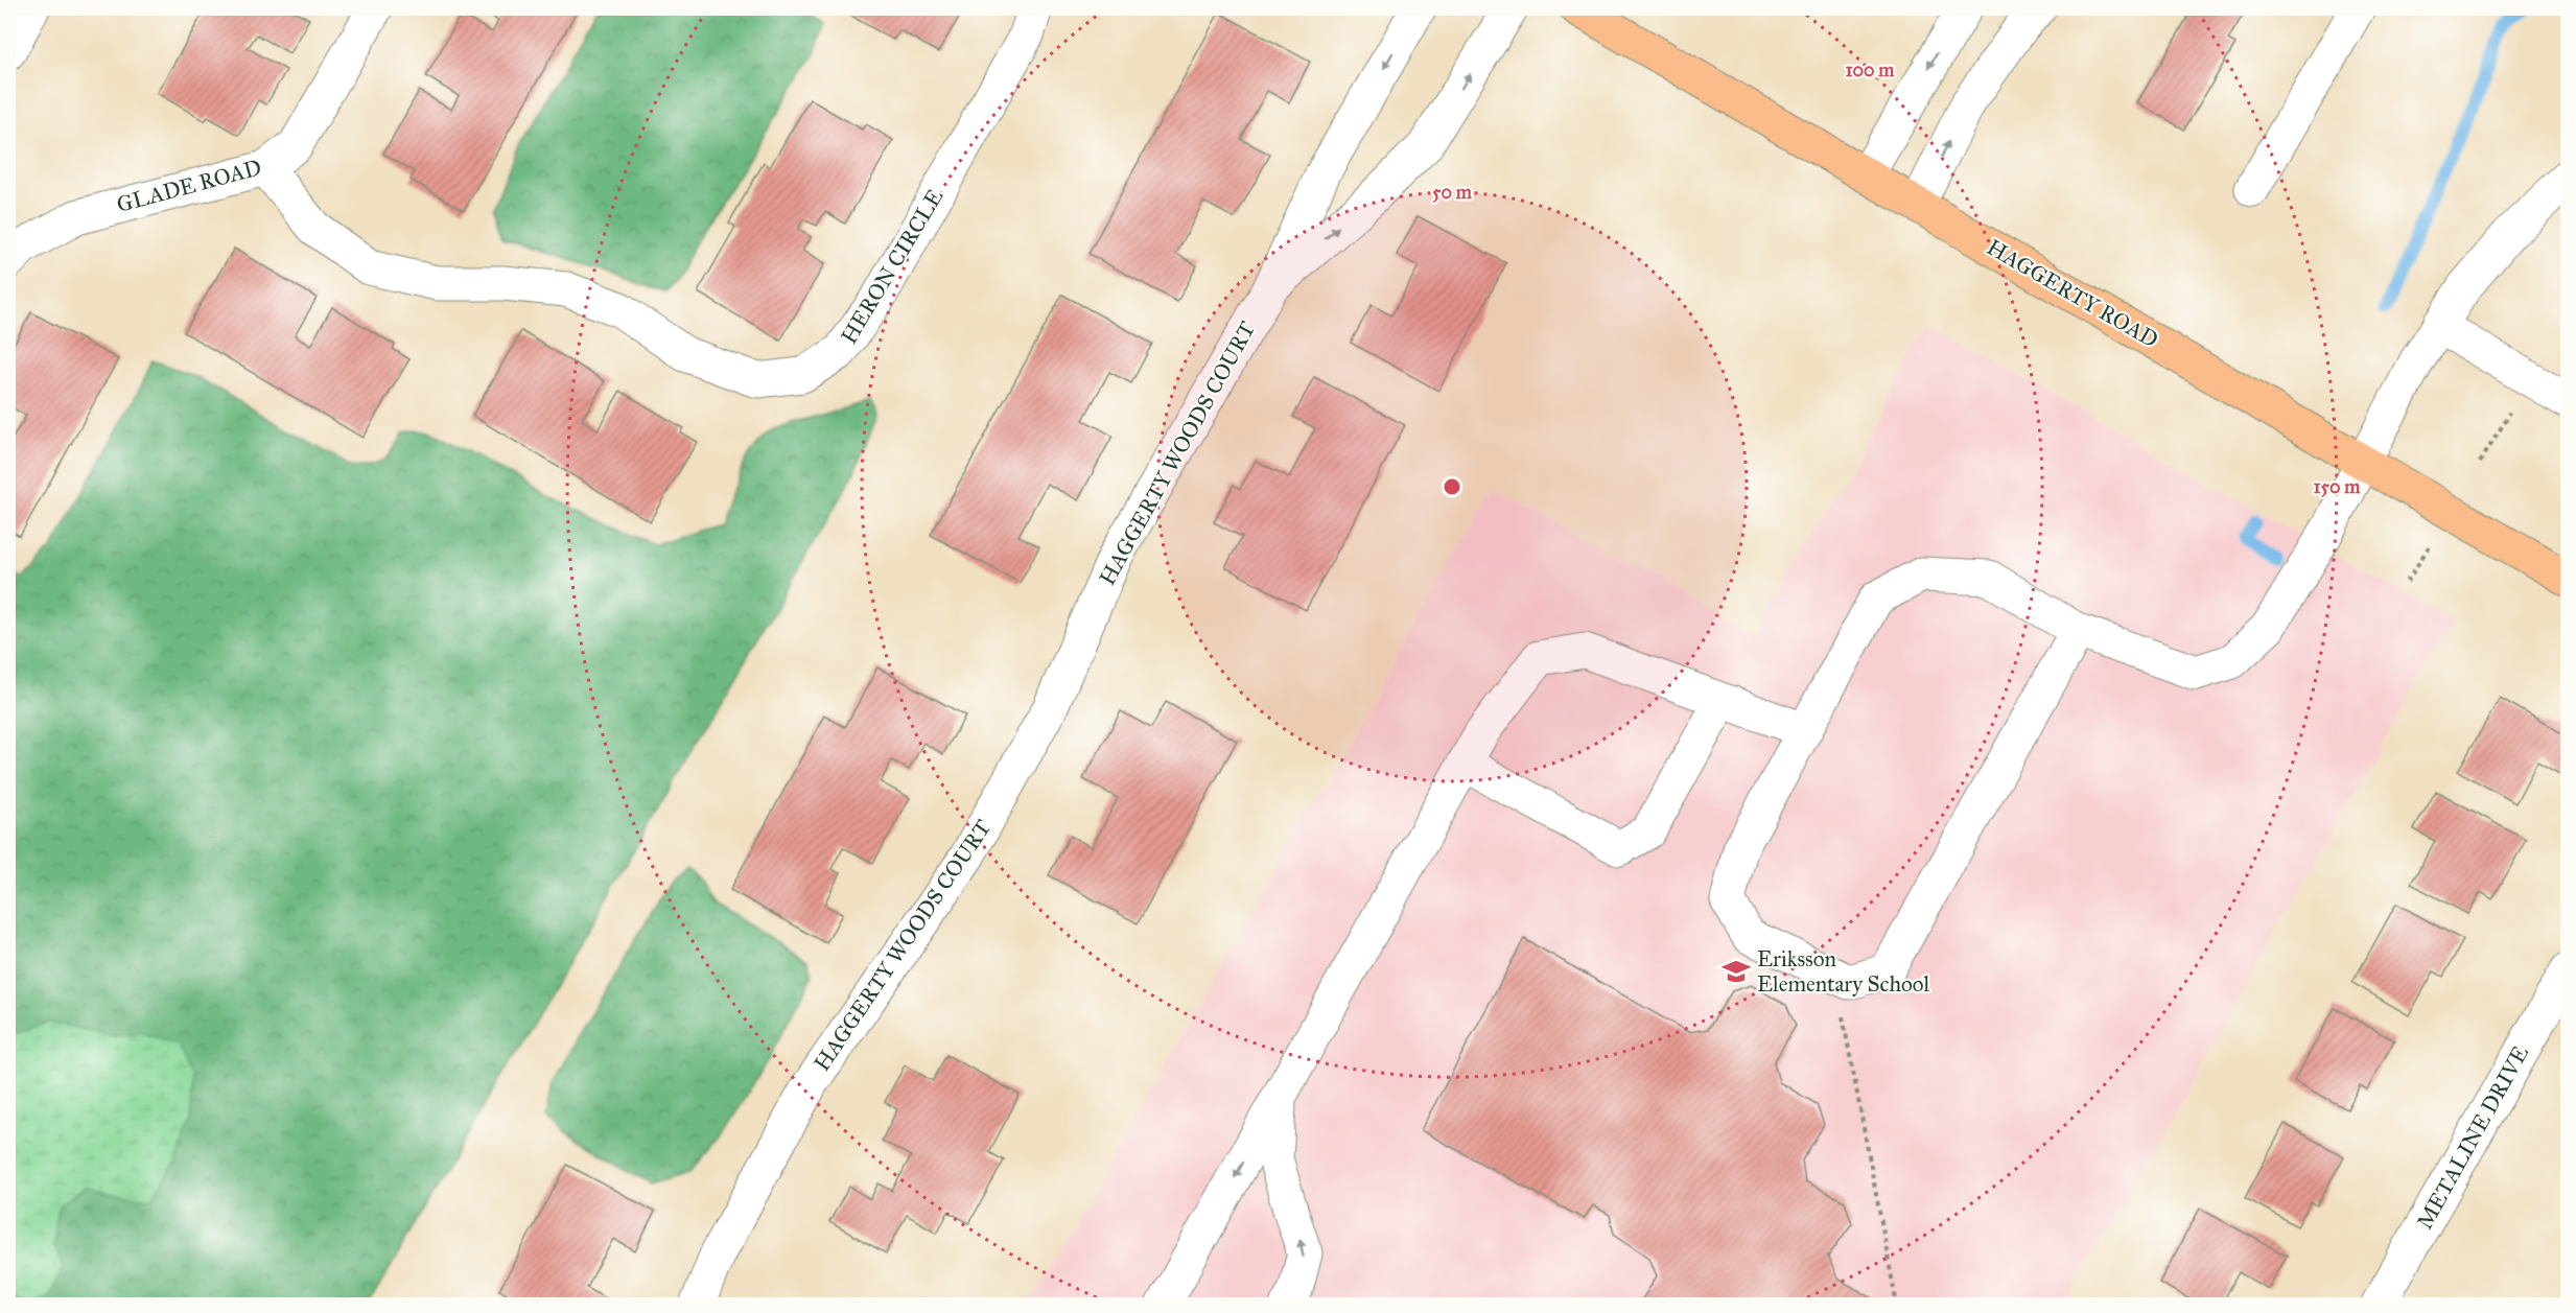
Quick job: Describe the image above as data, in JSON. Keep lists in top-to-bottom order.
{
  "streets": {
    "main road": ["HAGGERTY ROAD"],
    "street": [
      "GLADE ROAD",
      "HERON CIRCLE",
      "HAGGERTY WOODS COURT",
      "METALINE DRIVE"
    ]
  },
  "crossings": [
    ["GLADE ROAD", "HERON CIRCLE"]
  ],
  "places": {
    "school or university": ["Eriksson Elementary School"]
  },
  "rings": ["100 m", "50 m", "150 m"]
}
